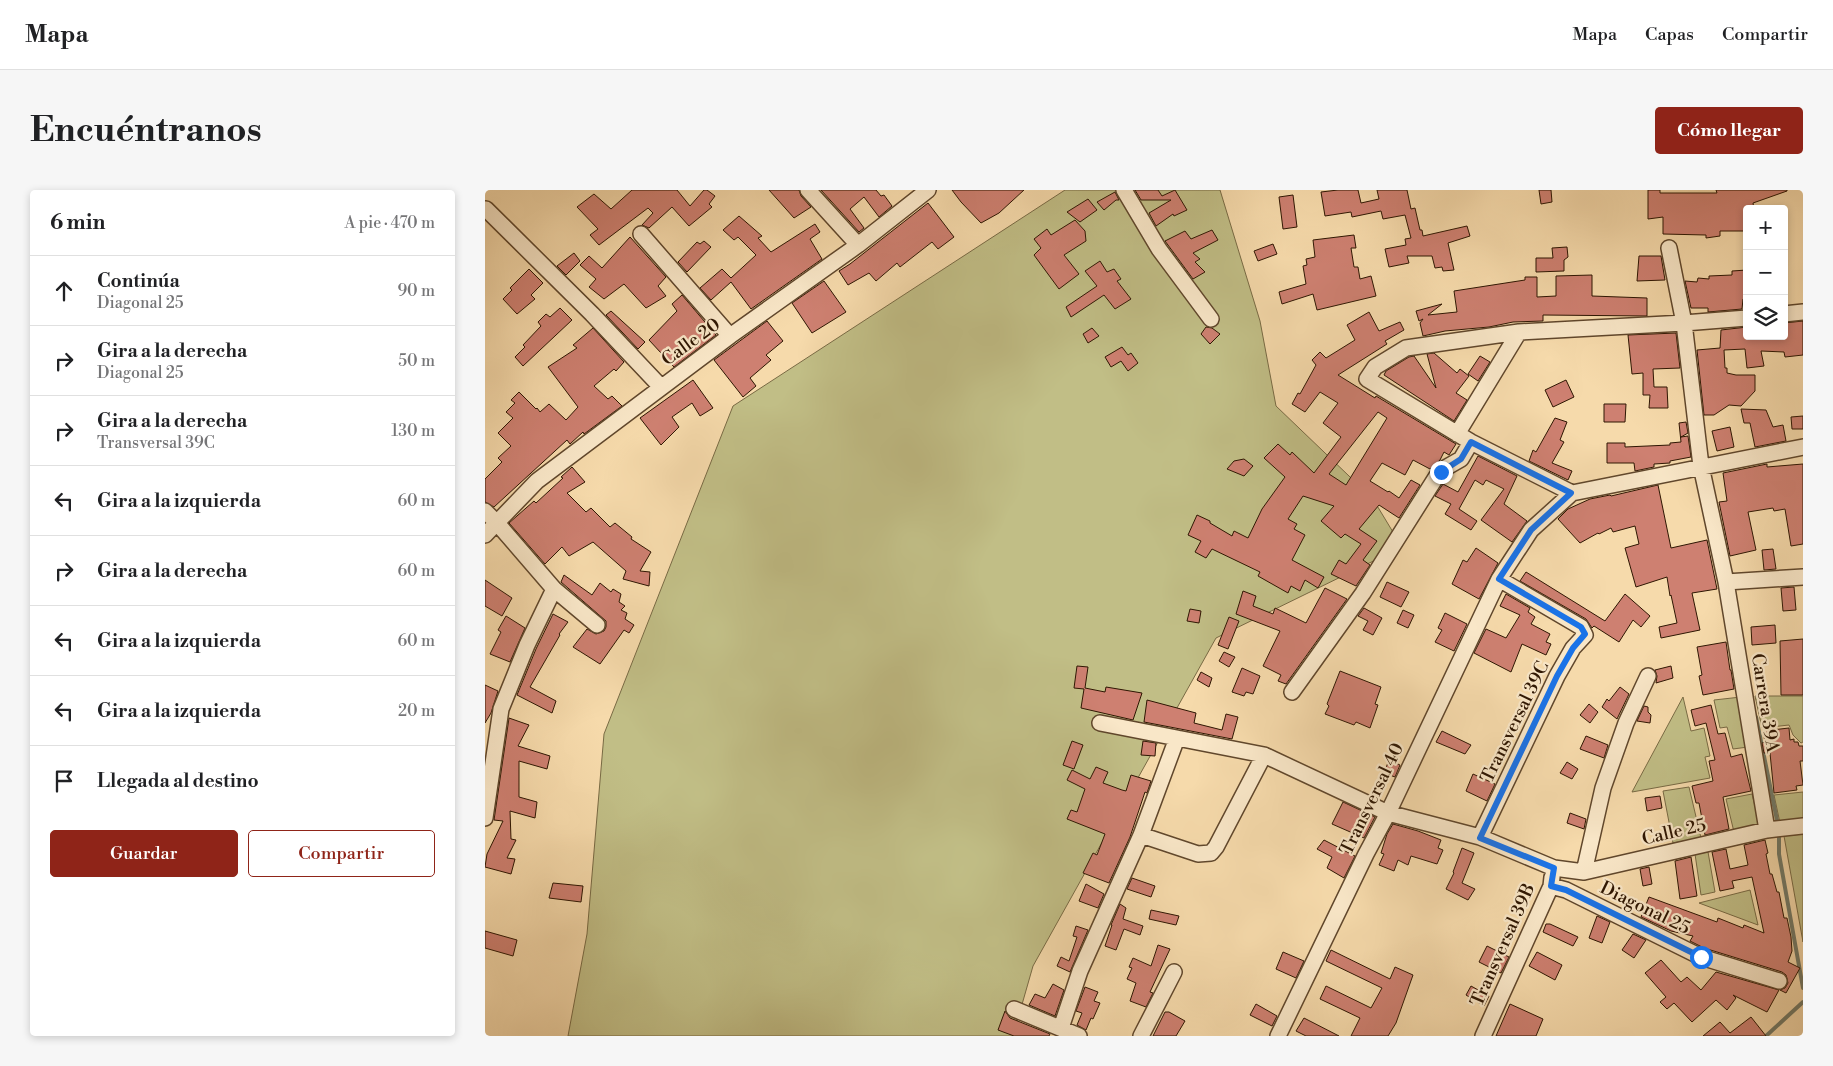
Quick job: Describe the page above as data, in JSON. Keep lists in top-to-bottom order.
{
  "streets": {
    "street": [
      "Calle 20",
      "Carrera 39A",
      "Transversal 39C",
      "Transversal 40",
      "Calle 25",
      "Diagonal 25",
      "Transversal 39B"
    ]
  },
  "crossings": [
    ["Carrera 39A", "Calle 25"],
    ["Transversal 39C", "Transversal 40"],
    ["Calle 25", "Transversal 39B"],
    ["Diagonal 25", "Transversal 39B"]
  ],
  "page": {
    "header": "Mapa",
    "nav": ["Mapa", "Capas", "Compartir"],
    "buttons": [
      "Cómo llegar",
      ["Guardar", "Compartir"]
    ],
    "title": "Encuéntranos",
    "heading": ["6 min", "A pie · 470 m"],
    "map_buttons": ["+", "−"],
    "list": [
      ["Continúa", "Diagonal 25", "90 m"],
      ["Gira a la derecha", "Diagonal 25", "50 m"],
      ["Gira a la derecha", "Transversal 39C", "130 m"],
      ["Gira a la izquierda", "60 m"],
      ["Gira a la derecha", "60 m"],
      ["Gira a la izquierda", "60 m"],
      ["Gira a la izquierda", "20 m"],
      "Llegada al destino"
    ]
  }
}
